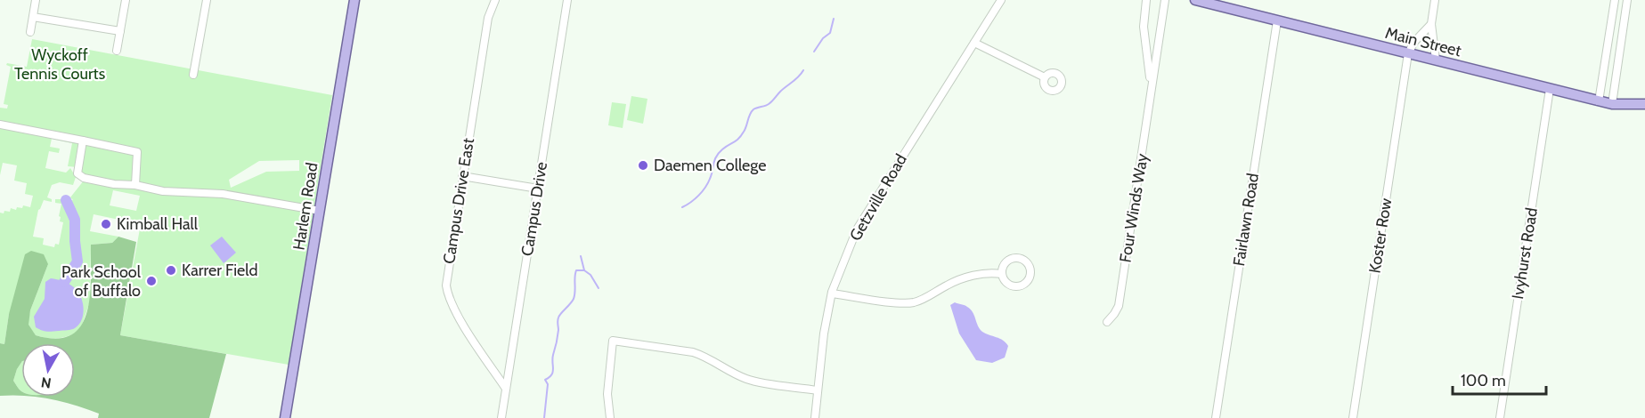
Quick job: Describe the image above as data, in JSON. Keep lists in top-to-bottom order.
{
  "streets": {
    "main road": ["Main Street", "Harlem Road"],
    "street": [
      "Getzville Road",
      "Campus Drive East",
      "Four Winds Way",
      "Campus Drive",
      "Fairlawn Road",
      "Koster Row",
      "Ivyhurst Road"
    ]
  },
  "crossings": [
    ["Main Street", "Fairlawn Road"],
    ["Main Street", "Koster Row"],
    ["Main Street", "Ivyhurst Road"],
    ["Campus Drive East", "Campus Drive"]
  ],
  "parks": ["Wyckoff Tennis Courts"],
  "places": [
    "Daemen College",
    "Kimball Hall",
    "Karrer Field",
    "Park School of Buffalo"
  ],
  "scale_bar": "100 m",
  "north": "bottom"
}
